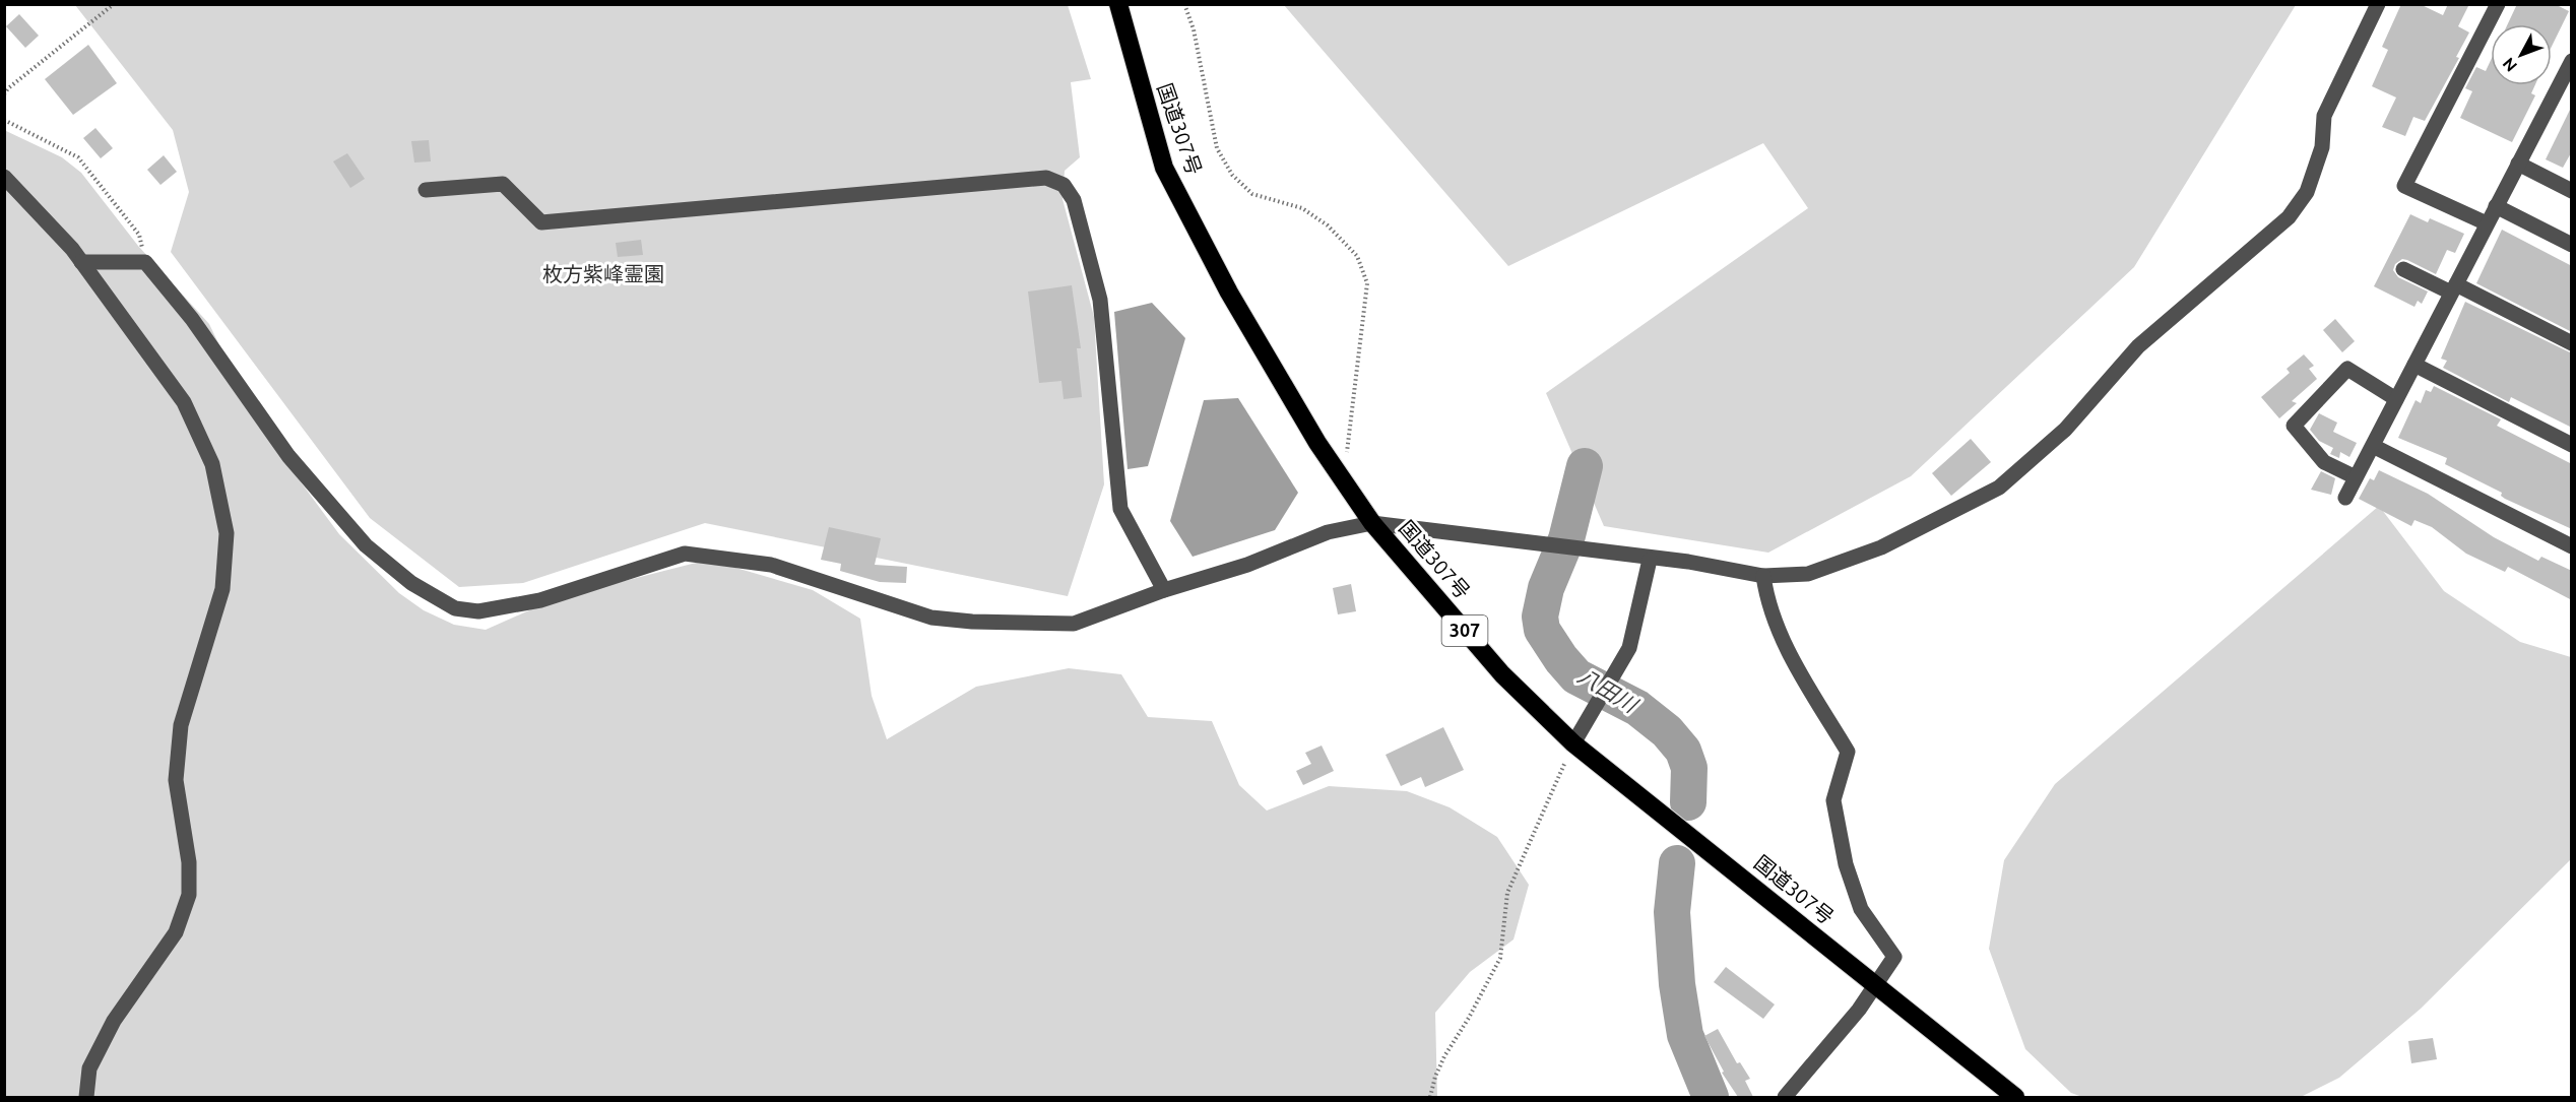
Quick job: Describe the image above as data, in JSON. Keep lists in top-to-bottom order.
{
  "streets": {
    "highway": ["国道307号", "307"]
  },
  "water": ["八田川"],
  "parks": ["枚方紫峰霊園"],
  "north": "bottom left"
}
